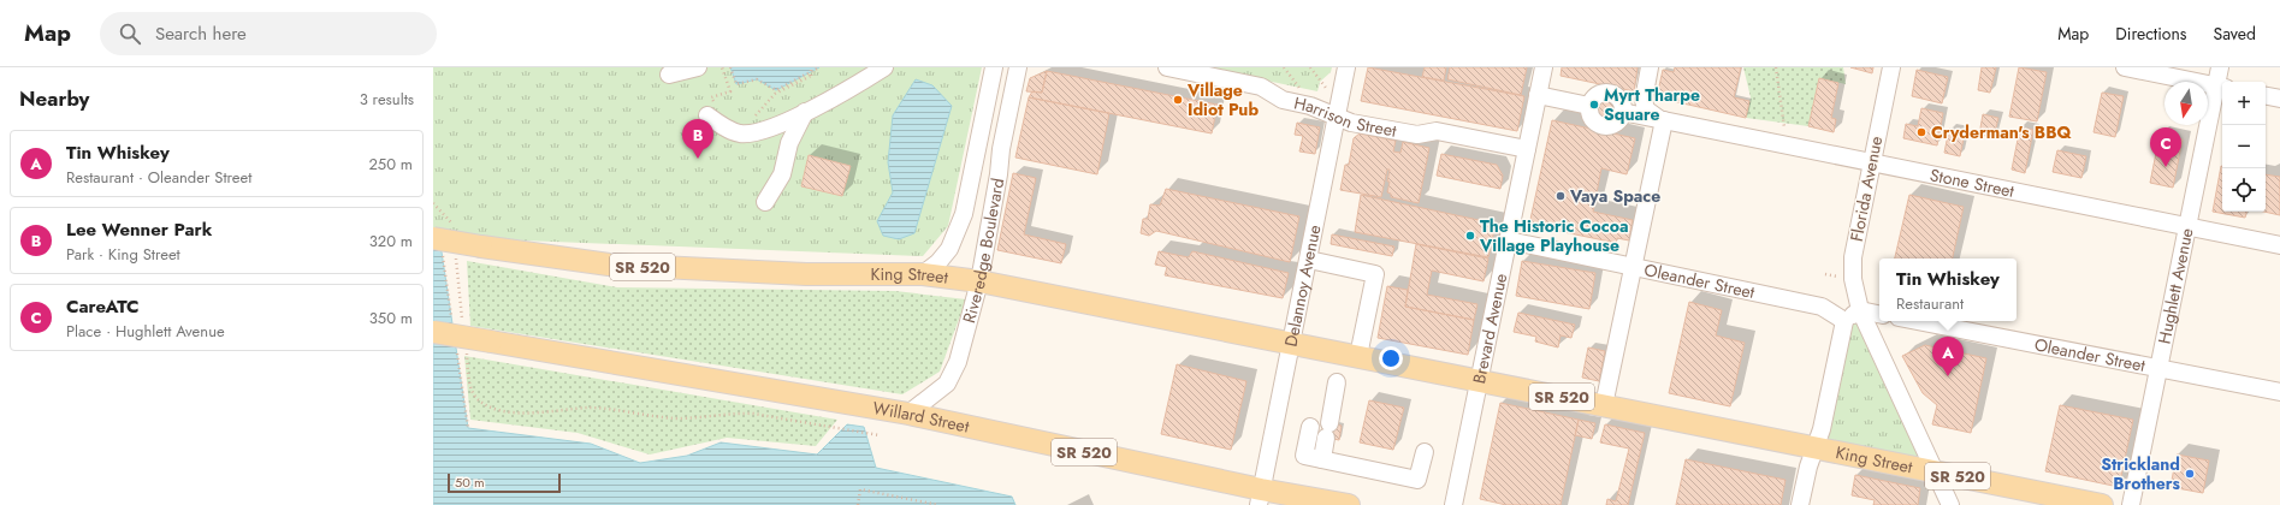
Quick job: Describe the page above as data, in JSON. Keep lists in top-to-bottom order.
{
  "streets": {
    "main road": ["SR 520", "King Street", "Willard Street"],
    "street": [
      "Harrison Street",
      "Stone Street",
      "Florida Avenue",
      "Riveredge Boulevard",
      "Oleander Street",
      "Delannoy Avenue",
      "Hughlett Avenue",
      "Brevard Avenue"
    ]
  },
  "crossings": [
    ["Harrison Street", "Delannoy Avenue"],
    ["Harrison Street", "Brevard Avenue"],
    ["Stone Street", "Florida Avenue"],
    ["Stone Street", "Hughlett Avenue"],
    ["Florida Avenue", "King Street"],
    ["Riveredge Boulevard", "King Street"],
    ["Riveredge Boulevard", "Willard Street"],
    ["SR 520", "King Street"],
    ["SR 520", "Brevard Avenue"],
    ["King Street", "Delannoy Avenue"],
    ["Oleander Street", "Hughlett Avenue"],
    ["Oleander Street", "Brevard Avenue"],
    ["Delannoy Avenue", "Willard Street"]
  ],
  "places": [
    "Village Idiot Pub",
    "Myrt Tharpe Square",
    "Cryderman's BBQ",
    "Vaya Space",
    "The Historic Cocoa Village Playhouse",
    "Strickland Brothers"
  ],
  "scale_bar": "50 m",
  "north": "bottom",
  "page": {
    "header": "Map",
    "search": "Search here",
    "nav": ["Map", "Directions", "Saved"],
    "heading": ["Nearby", "3 results"],
    "map_buttons": ["+", "−"],
    "pins": ["B", "C", "A"],
    "list": [
      {
        "mark": "A",
        "name": "Tin Whiskey",
        "note": "Restaurant · Oleander Street",
        "value": "250 m"
      },
      {
        "mark": "B",
        "name": "Lee Wenner Park",
        "note": "Park · King Street",
        "value": "320 m"
      },
      {
        "mark": "C",
        "name": "CareATC",
        "note": "Place · Hughlett Avenue",
        "value": "350 m"
      }
    ],
    "popup": ["Tin Whiskey", "Restaurant"],
    "scale": "50 m"
  }
}
